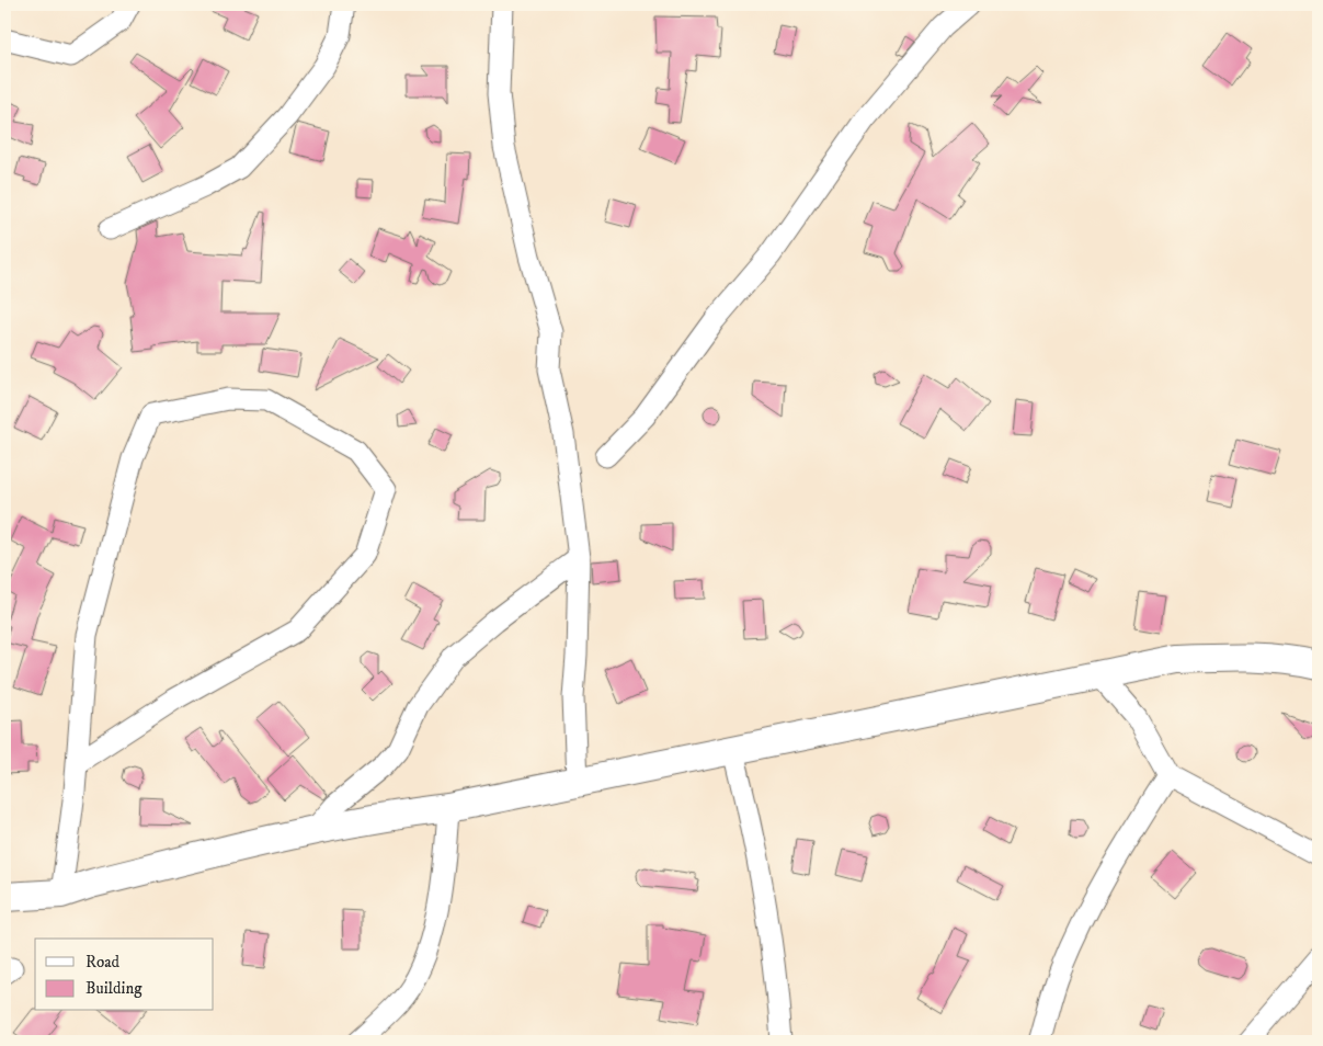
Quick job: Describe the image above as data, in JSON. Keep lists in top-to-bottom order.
{
  "legend": ["Road", "Building"]
}
